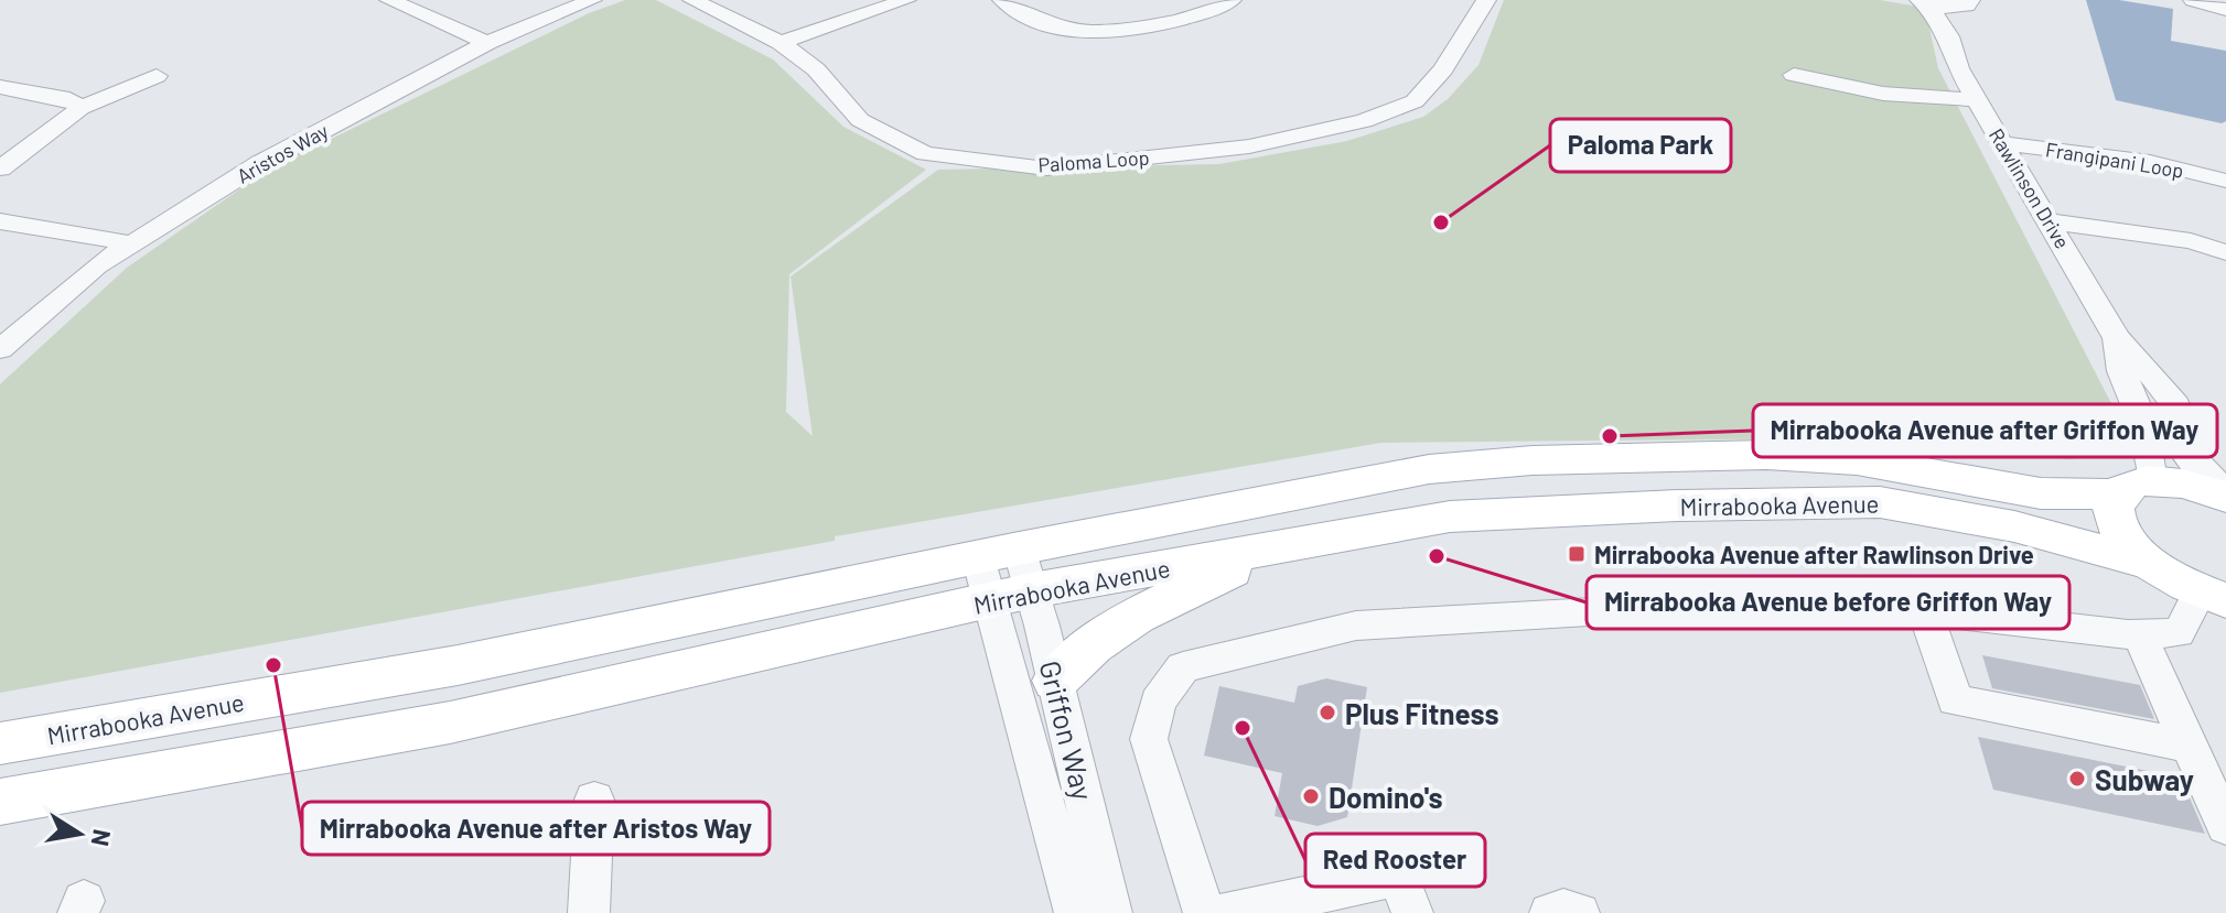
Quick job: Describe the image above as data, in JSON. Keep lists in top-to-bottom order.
{
  "streets": {
    "main road": ["Mirrabooka Avenue"],
    "street": [
      "Aristos Way",
      "Frangipani Loop",
      "Paloma Loop",
      "Rawlinson Drive",
      "Griffon Way"
    ]
  },
  "crossings": [
    ["Frangipani Loop", "Rawlinson Drive"],
    ["Rawlinson Drive", "Mirrabooka Avenue"],
    ["Mirrabooka Avenue", "Griffon Way"]
  ],
  "places": {
    "other": [
      "Paloma Park",
      "Mirrabooka Avenue after Griffon Way",
      "Mirrabooka Avenue before Griffon Way",
      "Mirrabooka Avenue after Aristos Way",
      "Plus Fitness",
      "Red Rooster",
      "Subway",
      "Domino's"
    ],
    "transit": ["Mirrabooka Avenue after Rawlinson Drive"]
  },
  "north": "right"
}
